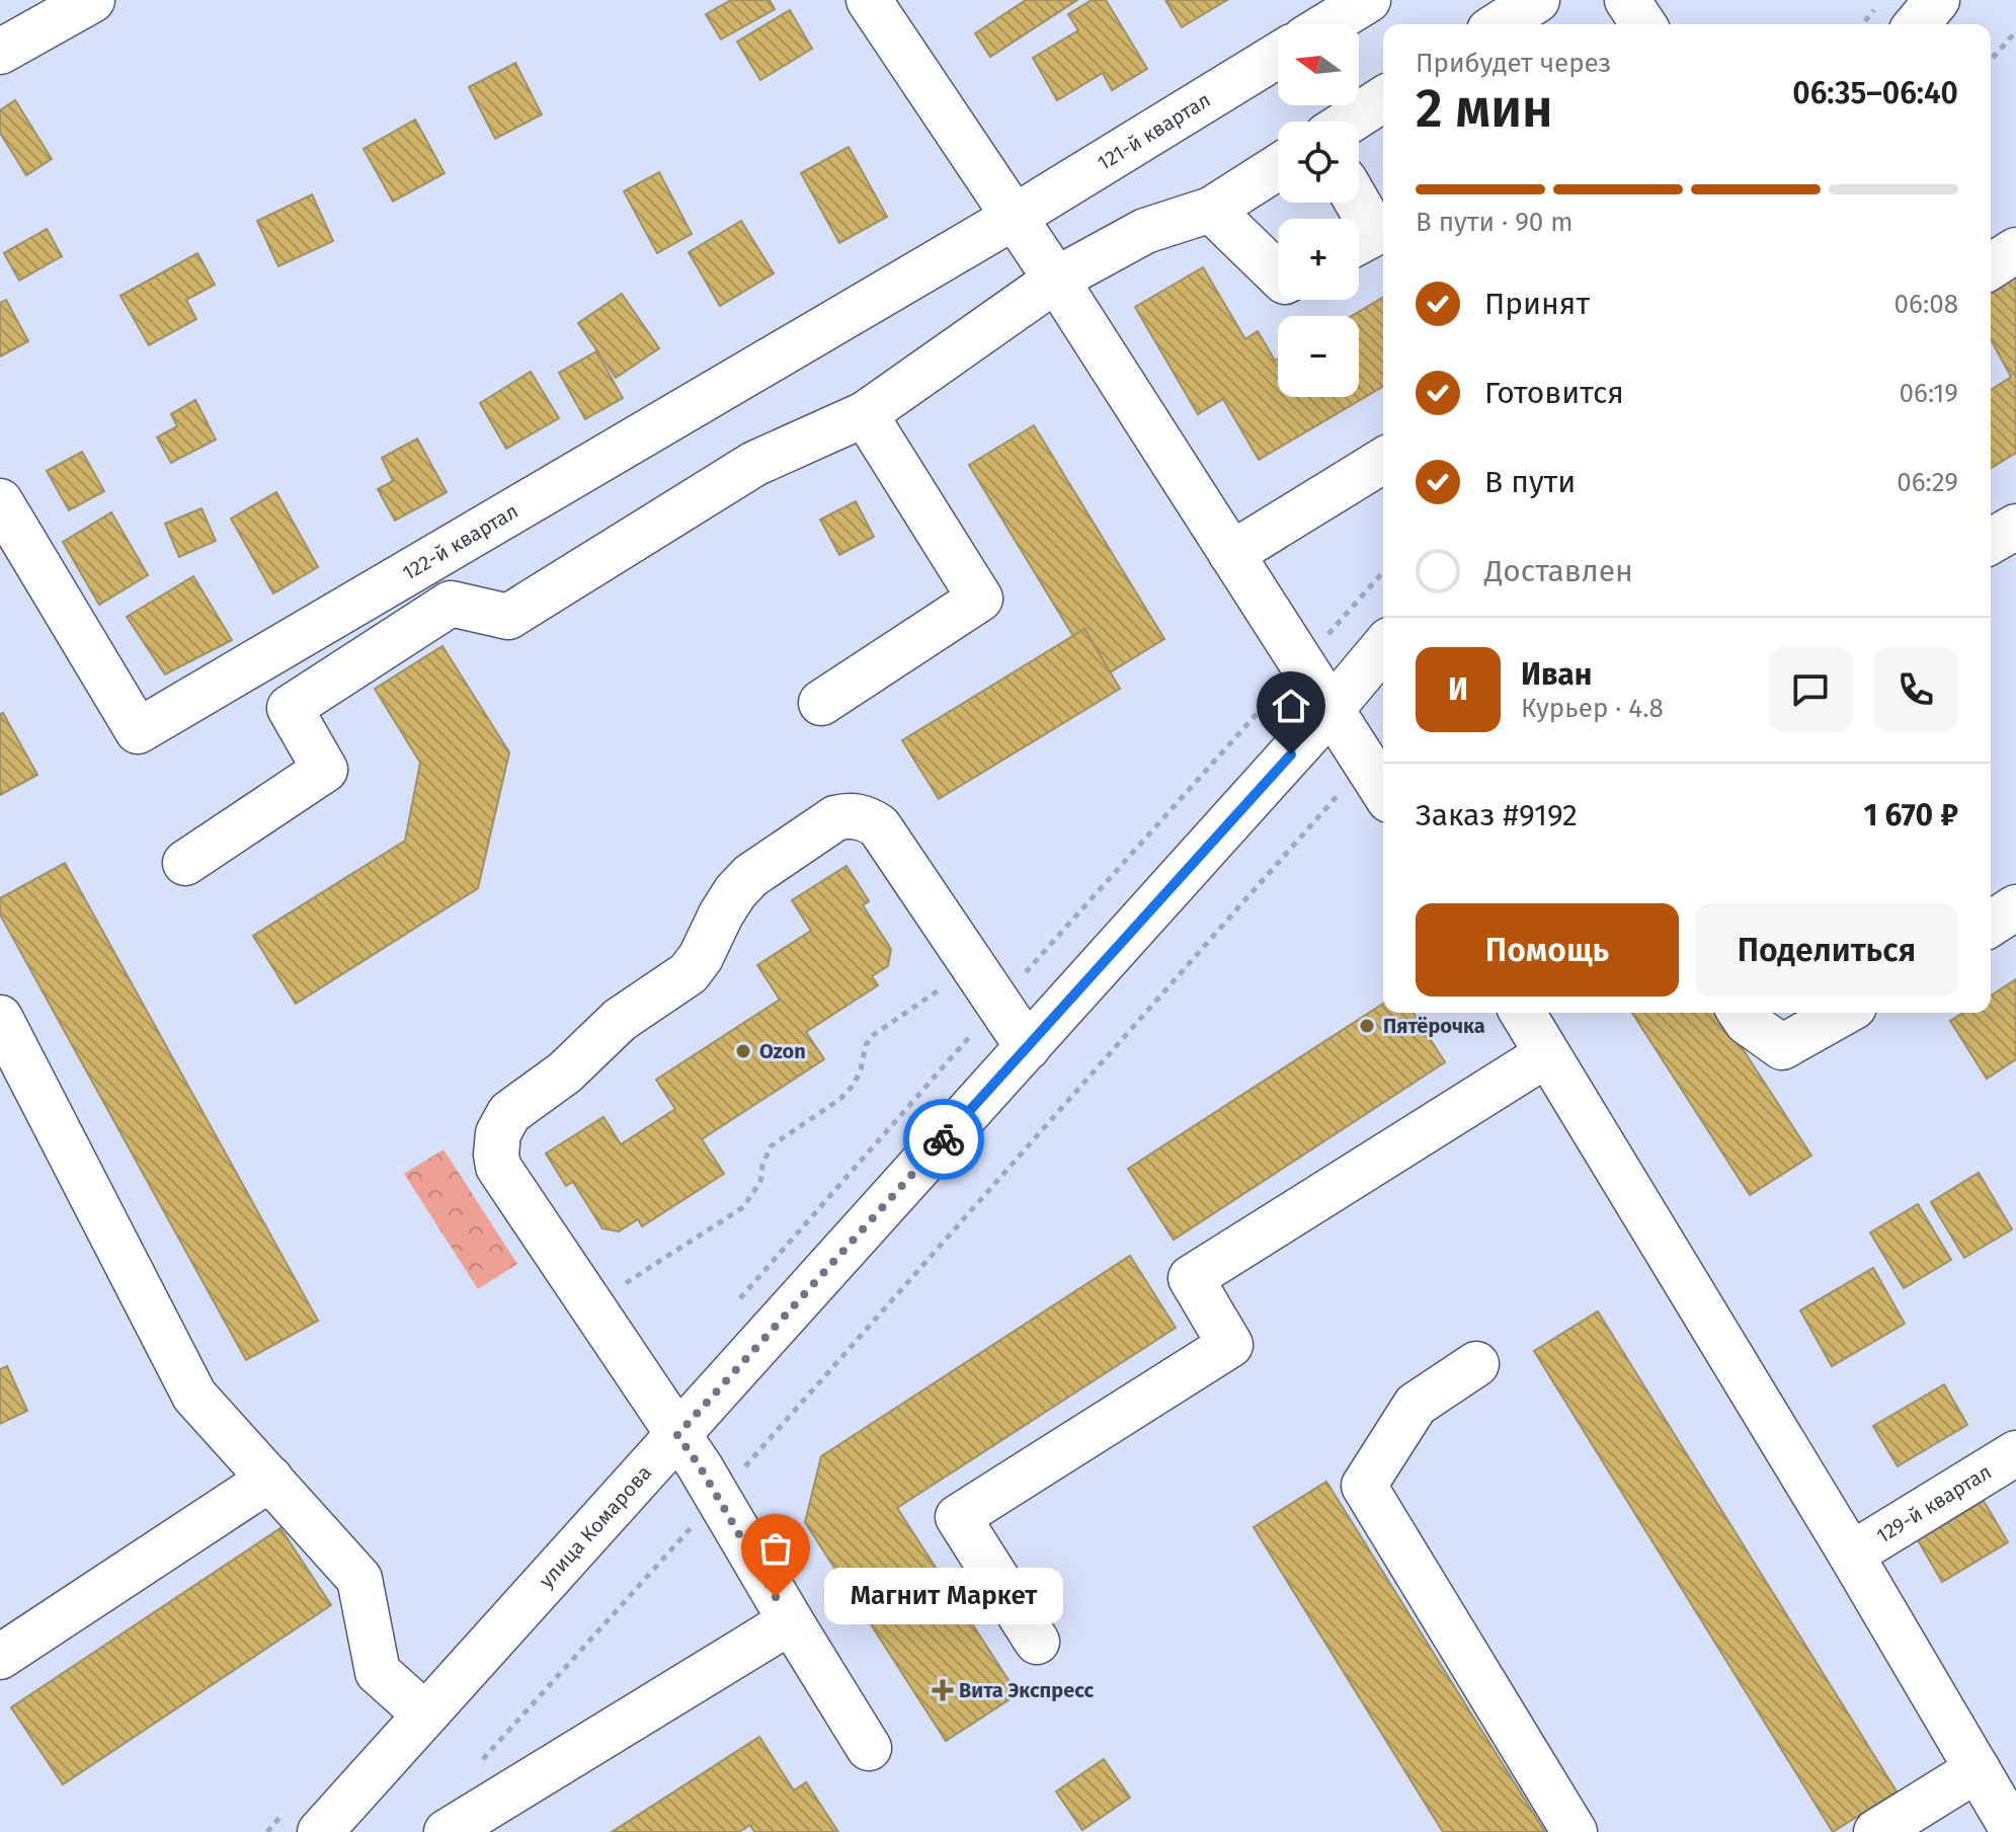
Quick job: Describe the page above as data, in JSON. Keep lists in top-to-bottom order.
{
  "streets": {
    "street": [
      "121-й квартал",
      "122-й квартал",
      "129-й квартал",
      "улица Комарова"
    ]
  },
  "crossings": [
    ["121-й квартал", "122-й квартал"]
  ],
  "places": {
    "other": ["Пятёрочка", "Ozon", "Магнит Маркет"],
    "health": ["Вита Экспресс"]
  },
  "north": "left",
  "page": {
    "map_buttons": ["+", "−"],
    "heading": ["2 мин", "Прибудет через", "06:35–06:40"],
    "panel": [
      "Иван",
      "Курьер · 4.8",
      "Заказ #9192",
      "1 670 ₽"
    ],
    "bar": "В пути · 90 m",
    "list": [
      ["Принят", "06:08"],
      ["Готовится", "06:19"],
      ["В пути", "06:29"],
      "Доставлен"
    ],
    "round": "И",
    "buttons": ["Помощь", "Поделиться"],
    "bubble": "Магнит Маркет"
  }
}
